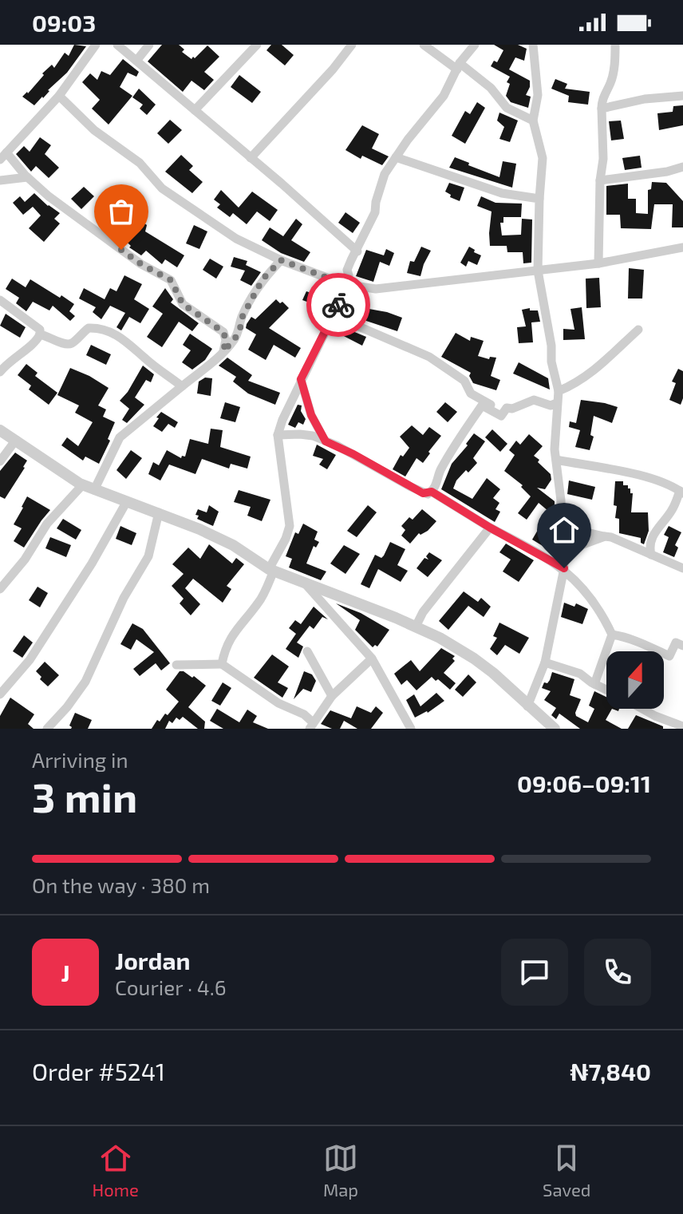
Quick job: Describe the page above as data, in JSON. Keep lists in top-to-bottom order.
{
  "north": "top",
  "page": {
    "status": "09:03",
    "heading": ["3 min", "Arriving in", "09:06–09:11"],
    "panel": [
      "Jordan",
      "Courier · 4.6",
      "Order #5241",
      "₦7,840"
    ],
    "bar": "On the way · 380 m",
    "round": "J",
    "tabs": ["Home", "Map", "Saved"]
  }
}
